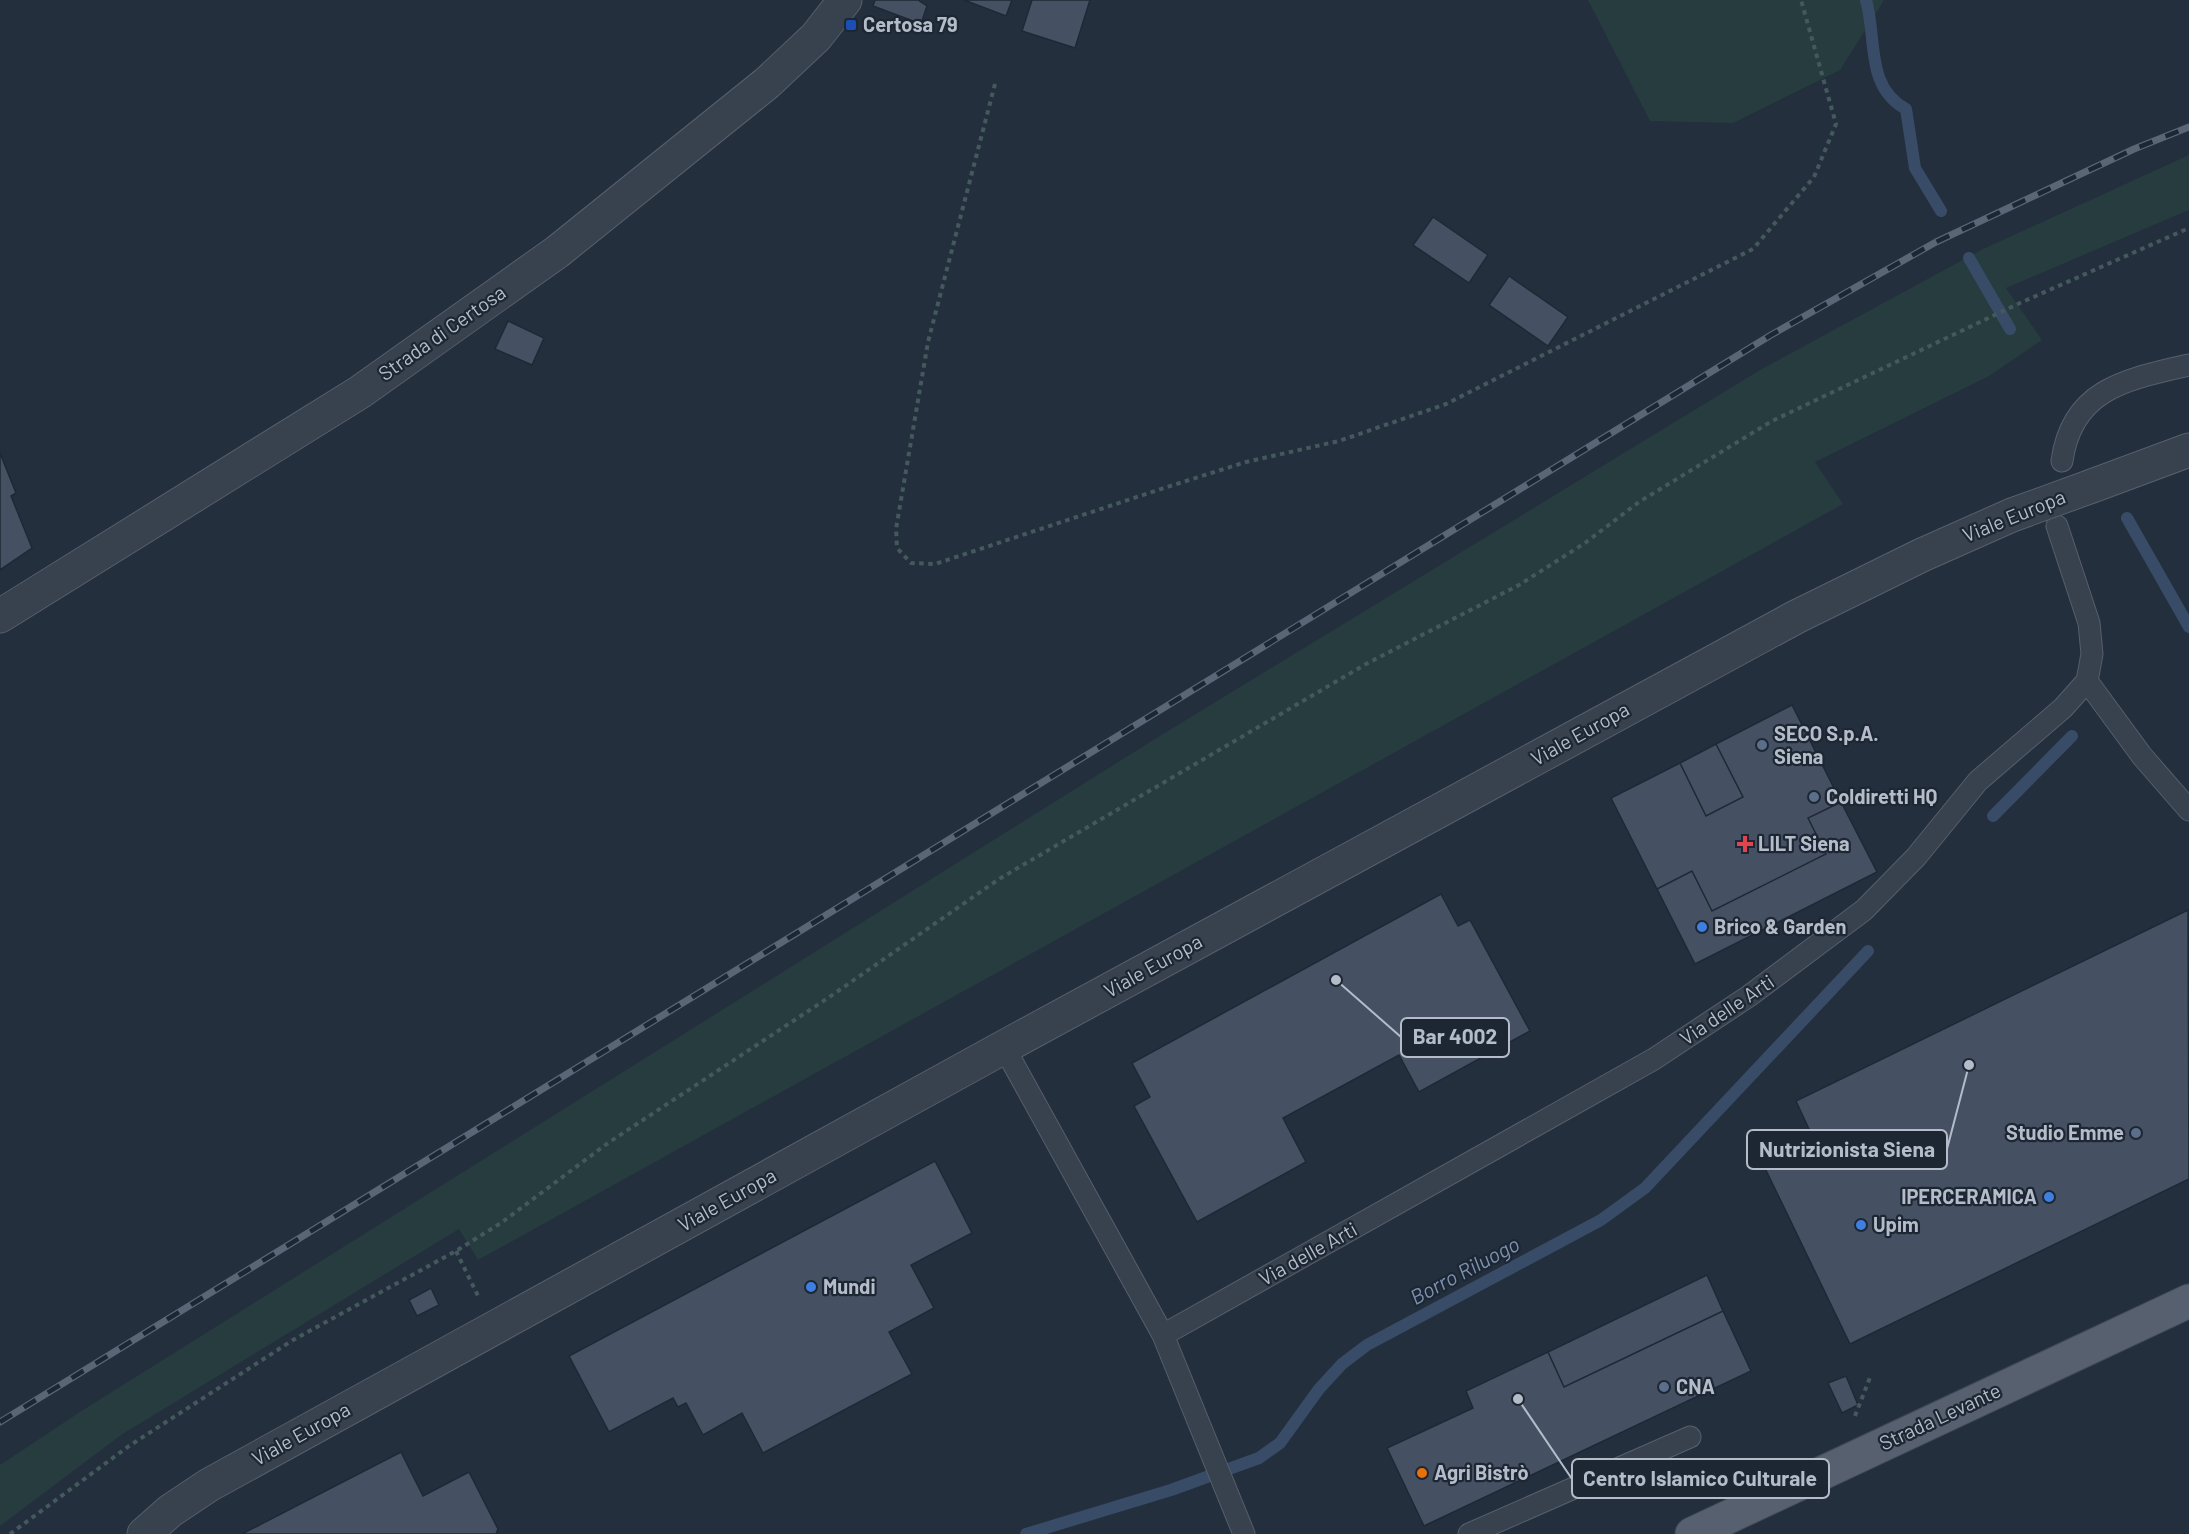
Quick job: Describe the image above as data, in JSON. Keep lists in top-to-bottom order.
{
  "streets": {
    "main road": ["Strada Levante"],
    "street": ["Strada di Certosa", "Viale Europa"],
    "lane": ["Via delle Arti"]
  },
  "water": ["Borro Riluogo"],
  "places": {
    "transit": ["Certosa 79"],
    "other": [
      "SECO S.p.A. Siena",
      "Coldiretti HQ",
      "Brico & Garden",
      "Bar 4002",
      "Nutrizionista Siena",
      "Studio Emme",
      "IPERCERAMICA",
      "Upim",
      "Mundi",
      "CNA",
      "Centro Islamico Culturale",
      "Agri Bistrò"
    ],
    "health": ["LILT Siena"]
  }
}
